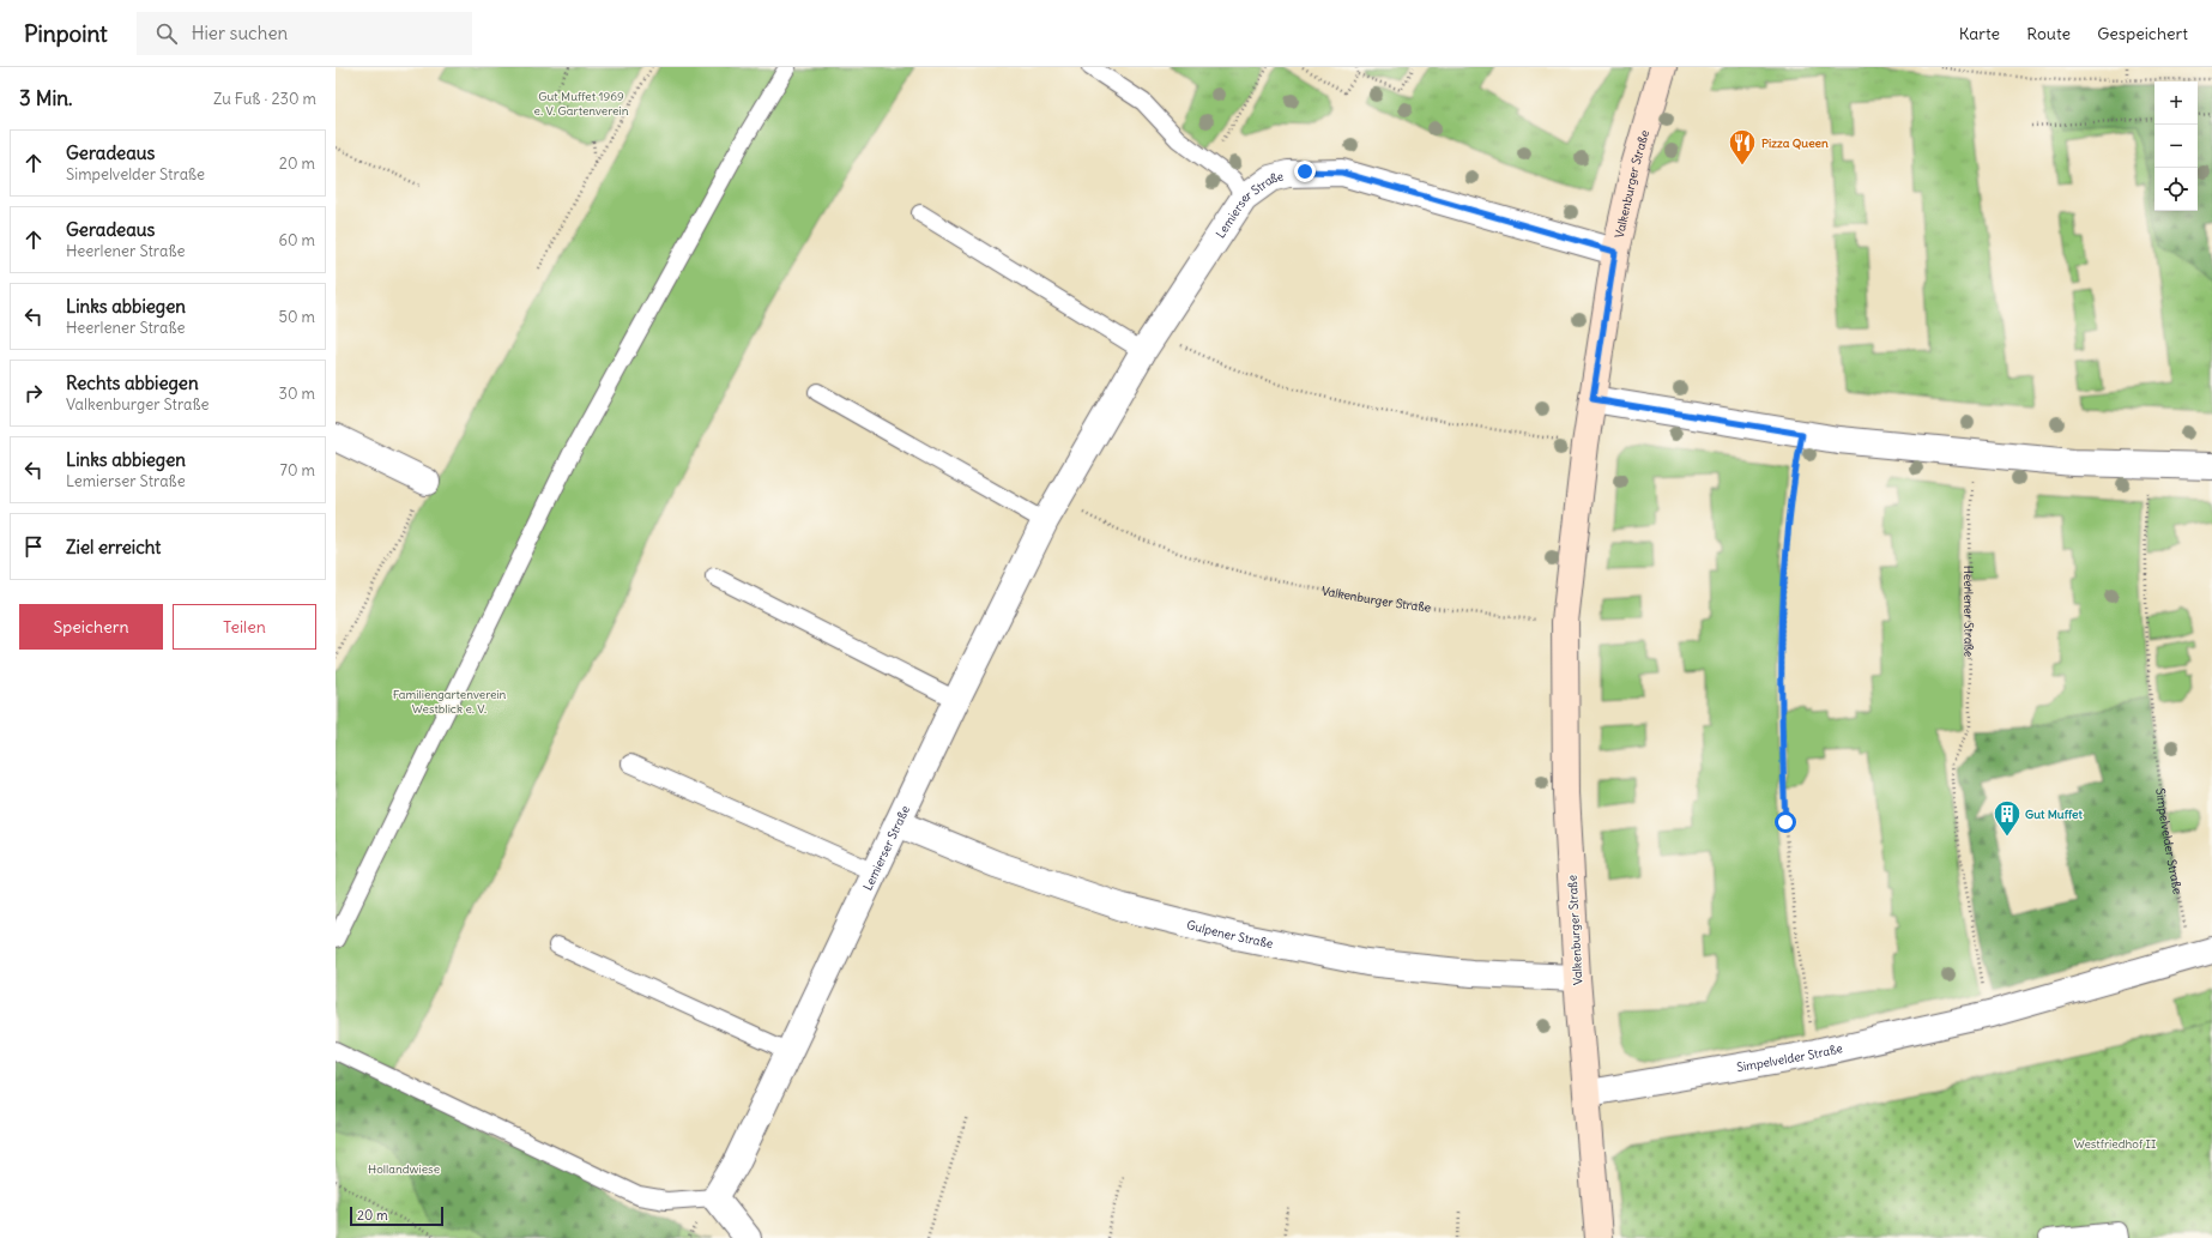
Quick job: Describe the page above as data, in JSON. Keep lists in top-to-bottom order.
{
  "streets": {
    "street": [
      "Valkenburger Straße",
      "Lemierser Straße",
      "Simpelvelder Straße",
      "Gulpener Straße"
    ],
    "path": ["Heerlener Straße"]
  },
  "crossings": [
    ["Valkenburger Straße", "Lemierser Straße"],
    ["Valkenburger Straße", "Simpelvelder Straße"],
    ["Valkenburger Straße", "Gulpener Straße"],
    ["Lemierser Straße", "Gulpener Straße"],
    ["Heerlener Straße", "Simpelvelder Straße"]
  ],
  "parks": [
    "Gut Muffet 1969 e. V. Gartenverein",
    "Familiengartenverein Westblick e. V.",
    "Westfriedhof II",
    "Hollandwiese"
  ],
  "places": {
    "restaurant": ["Pizza Queen"],
    "building": ["Gut Muffet"]
  },
  "scale_bar": "20 m",
  "page": {
    "header": "Pinpoint",
    "search": "Hier suchen",
    "nav": ["Karte", "Route", "Gespeichert"],
    "heading": ["3 Min.", "Zu Fuß · 230 m"],
    "map_buttons": ["+", "−"],
    "list": [
      ["Geradeaus", "Simpelvelder Straße", "20 m"],
      ["Geradeaus", "Heerlener Straße", "60 m"],
      ["Links abbiegen", "Heerlener Straße", "50 m"],
      ["Rechts abbiegen", "Valkenburger Straße", "30 m"],
      ["Links abbiegen", "Lemierser Straße", "70 m"],
      "Ziel erreicht"
    ],
    "buttons": ["Speichern", "Teilen"],
    "scale": "20 m"
  }
}
